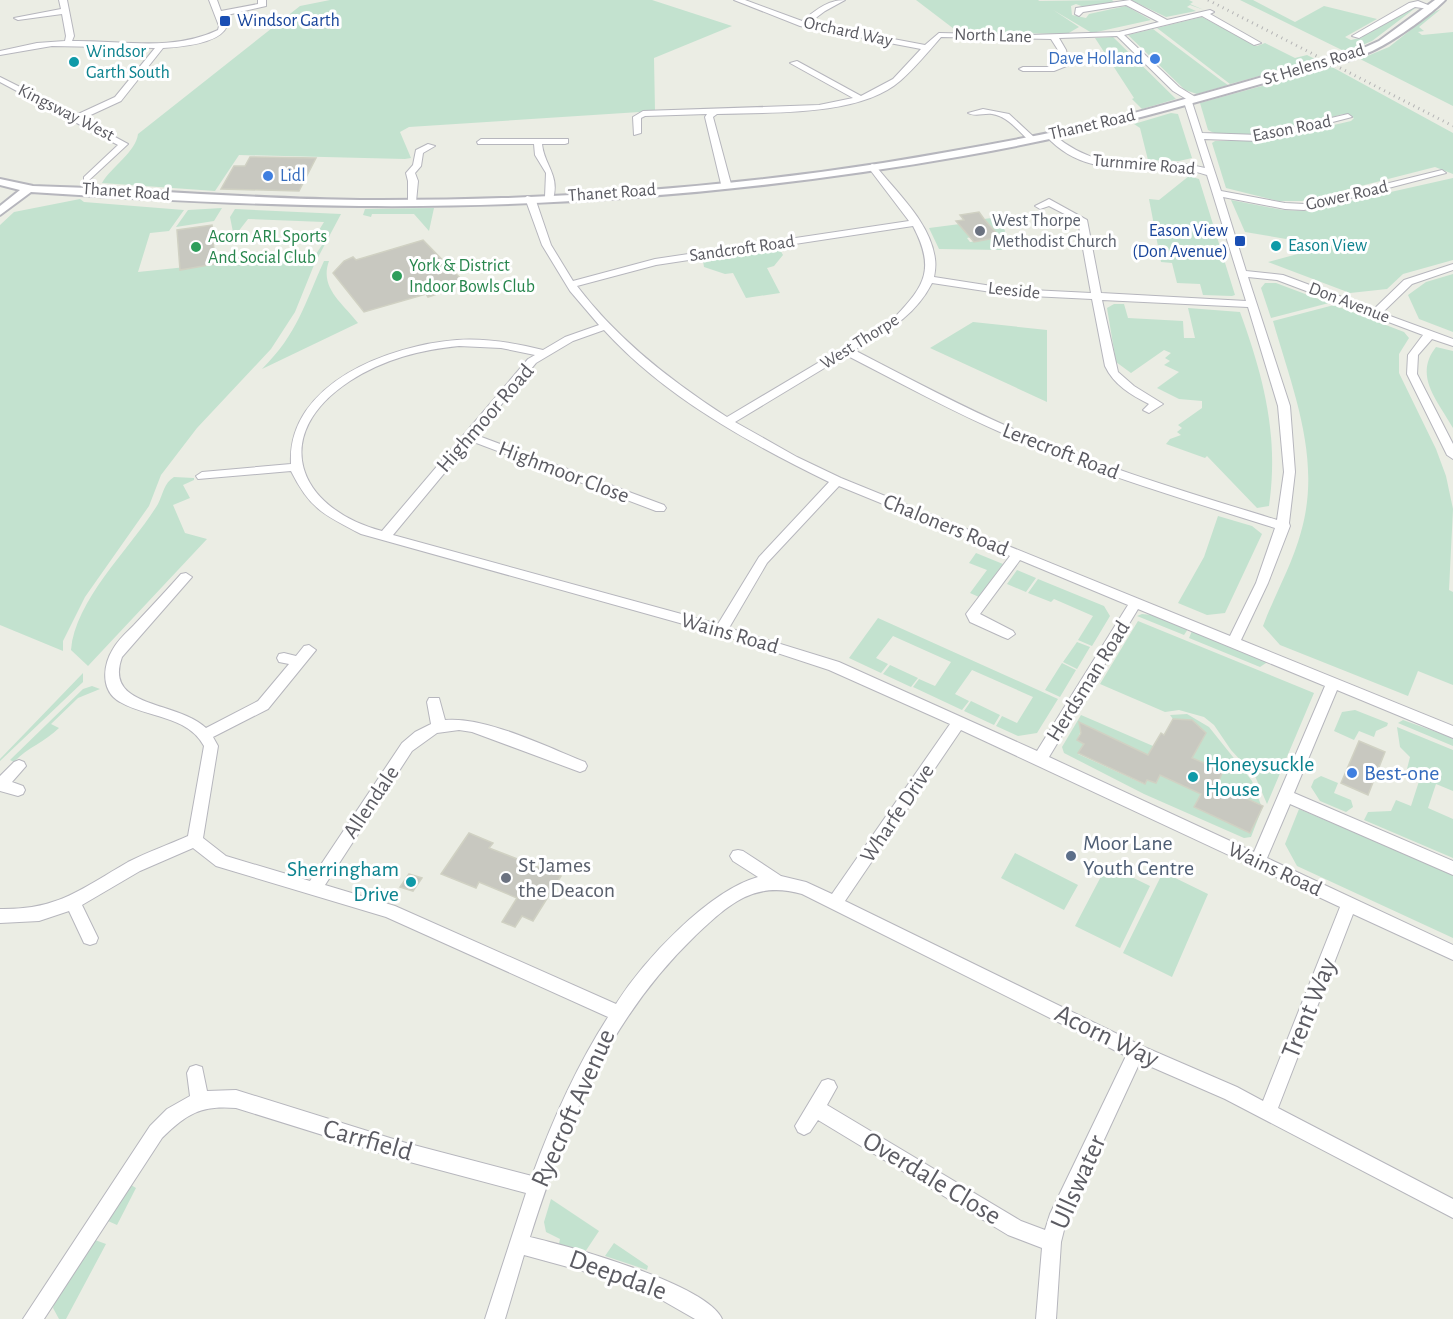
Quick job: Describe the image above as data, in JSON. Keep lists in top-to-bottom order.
{
  "streets": {
    "street": [
      "Orchard Way",
      "North Lane",
      "St Helens Road",
      "Kingsway West",
      "Thanet Road",
      "Eason Road",
      "Turnmire Road",
      "Gower Road",
      "Sandcroft Road",
      "Leeside",
      "Don Avenue",
      "West Thorpe",
      "Highmoor Road",
      "Lerecroft Road",
      "Highmoor Close",
      "Chaloners Road",
      "Wains Road",
      "Herdsman Road",
      "Allendale",
      "Wharfe Drive",
      "Trent Way",
      "Acorn Way",
      "Ryecroft Avenue",
      "Carrfield",
      "Overdale Close",
      "Ullswater",
      "Deepdale"
    ]
  },
  "crossings": [
    ["Orchard Way", "North Lane"],
    ["St Helens Road", "Thanet Road"],
    ["Thanet Road", "Turnmire Road"],
    ["Thanet Road", "Chaloners Road"],
    ["Sandcroft Road", "Chaloners Road"],
    ["Leeside", "West Thorpe"],
    ["West Thorpe", "Lerecroft Road"],
    ["West Thorpe", "Chaloners Road"],
    ["Highmoor Road", "Highmoor Close"],
    ["Highmoor Road", "Chaloners Road"],
    ["Highmoor Road", "Wains Road"],
    ["Chaloners Road", "Herdsman Road"],
    ["Wains Road", "Herdsman Road"],
    ["Wains Road", "Wharfe Drive"],
    ["Wains Road", "Trent Way"],
    ["Wharfe Drive", "Acorn Way"],
    ["Trent Way", "Acorn Way"],
    ["Acorn Way", "Ryecroft Avenue"],
    ["Acorn Way", "Ullswater"],
    ["Ryecroft Avenue", "Carrfield"],
    ["Ryecroft Avenue", "Deepdale"],
    ["Overdale Close", "Ullswater"]
  ],
  "places": {
    "transit": ["Windsor Garth", "Eason View (Don Avenue)"],
    "other": [
      "Dave Holland",
      "Windsor Garth South",
      "Lidl",
      "West Thorpe Methodist Church",
      "Eason View",
      "Acorn ARL Sports And Social Club",
      "York & District Indoor Bowls Club",
      "Best-one",
      "Honeysuckle House",
      "Moor Lane Youth Centre",
      "St James the Deacon",
      "Sherringham Drive"
    ]
  }
}
